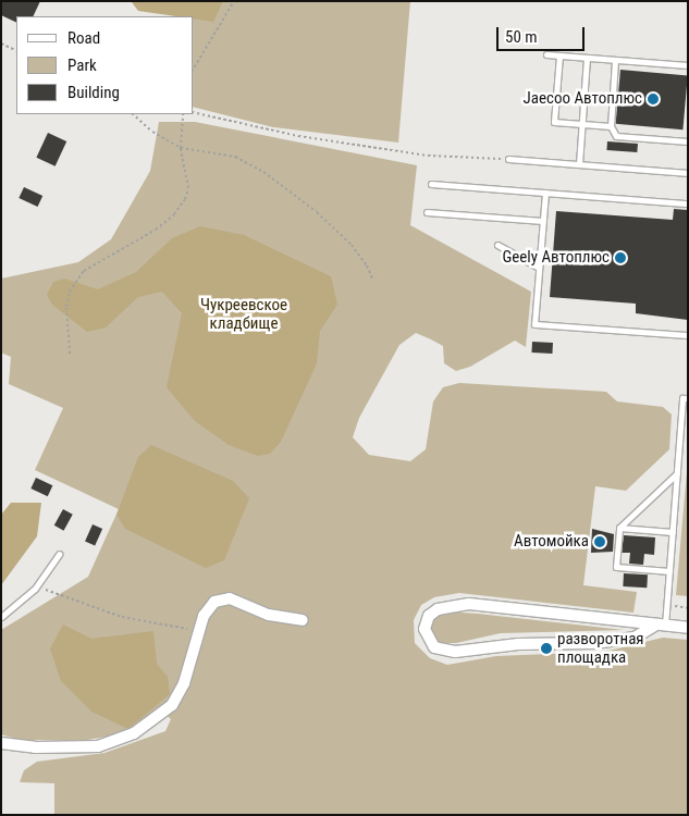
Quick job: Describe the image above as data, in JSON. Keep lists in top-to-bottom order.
{
  "parks": ["Чукреевское кладбище"],
  "places": [
    "Jaecoo Автоплюс",
    "Geely Автоплюс",
    "Автомойка",
    "разворотная площадка"
  ],
  "legend": ["Road", "Park", "Building"],
  "scale_bar": "50 m"
}
